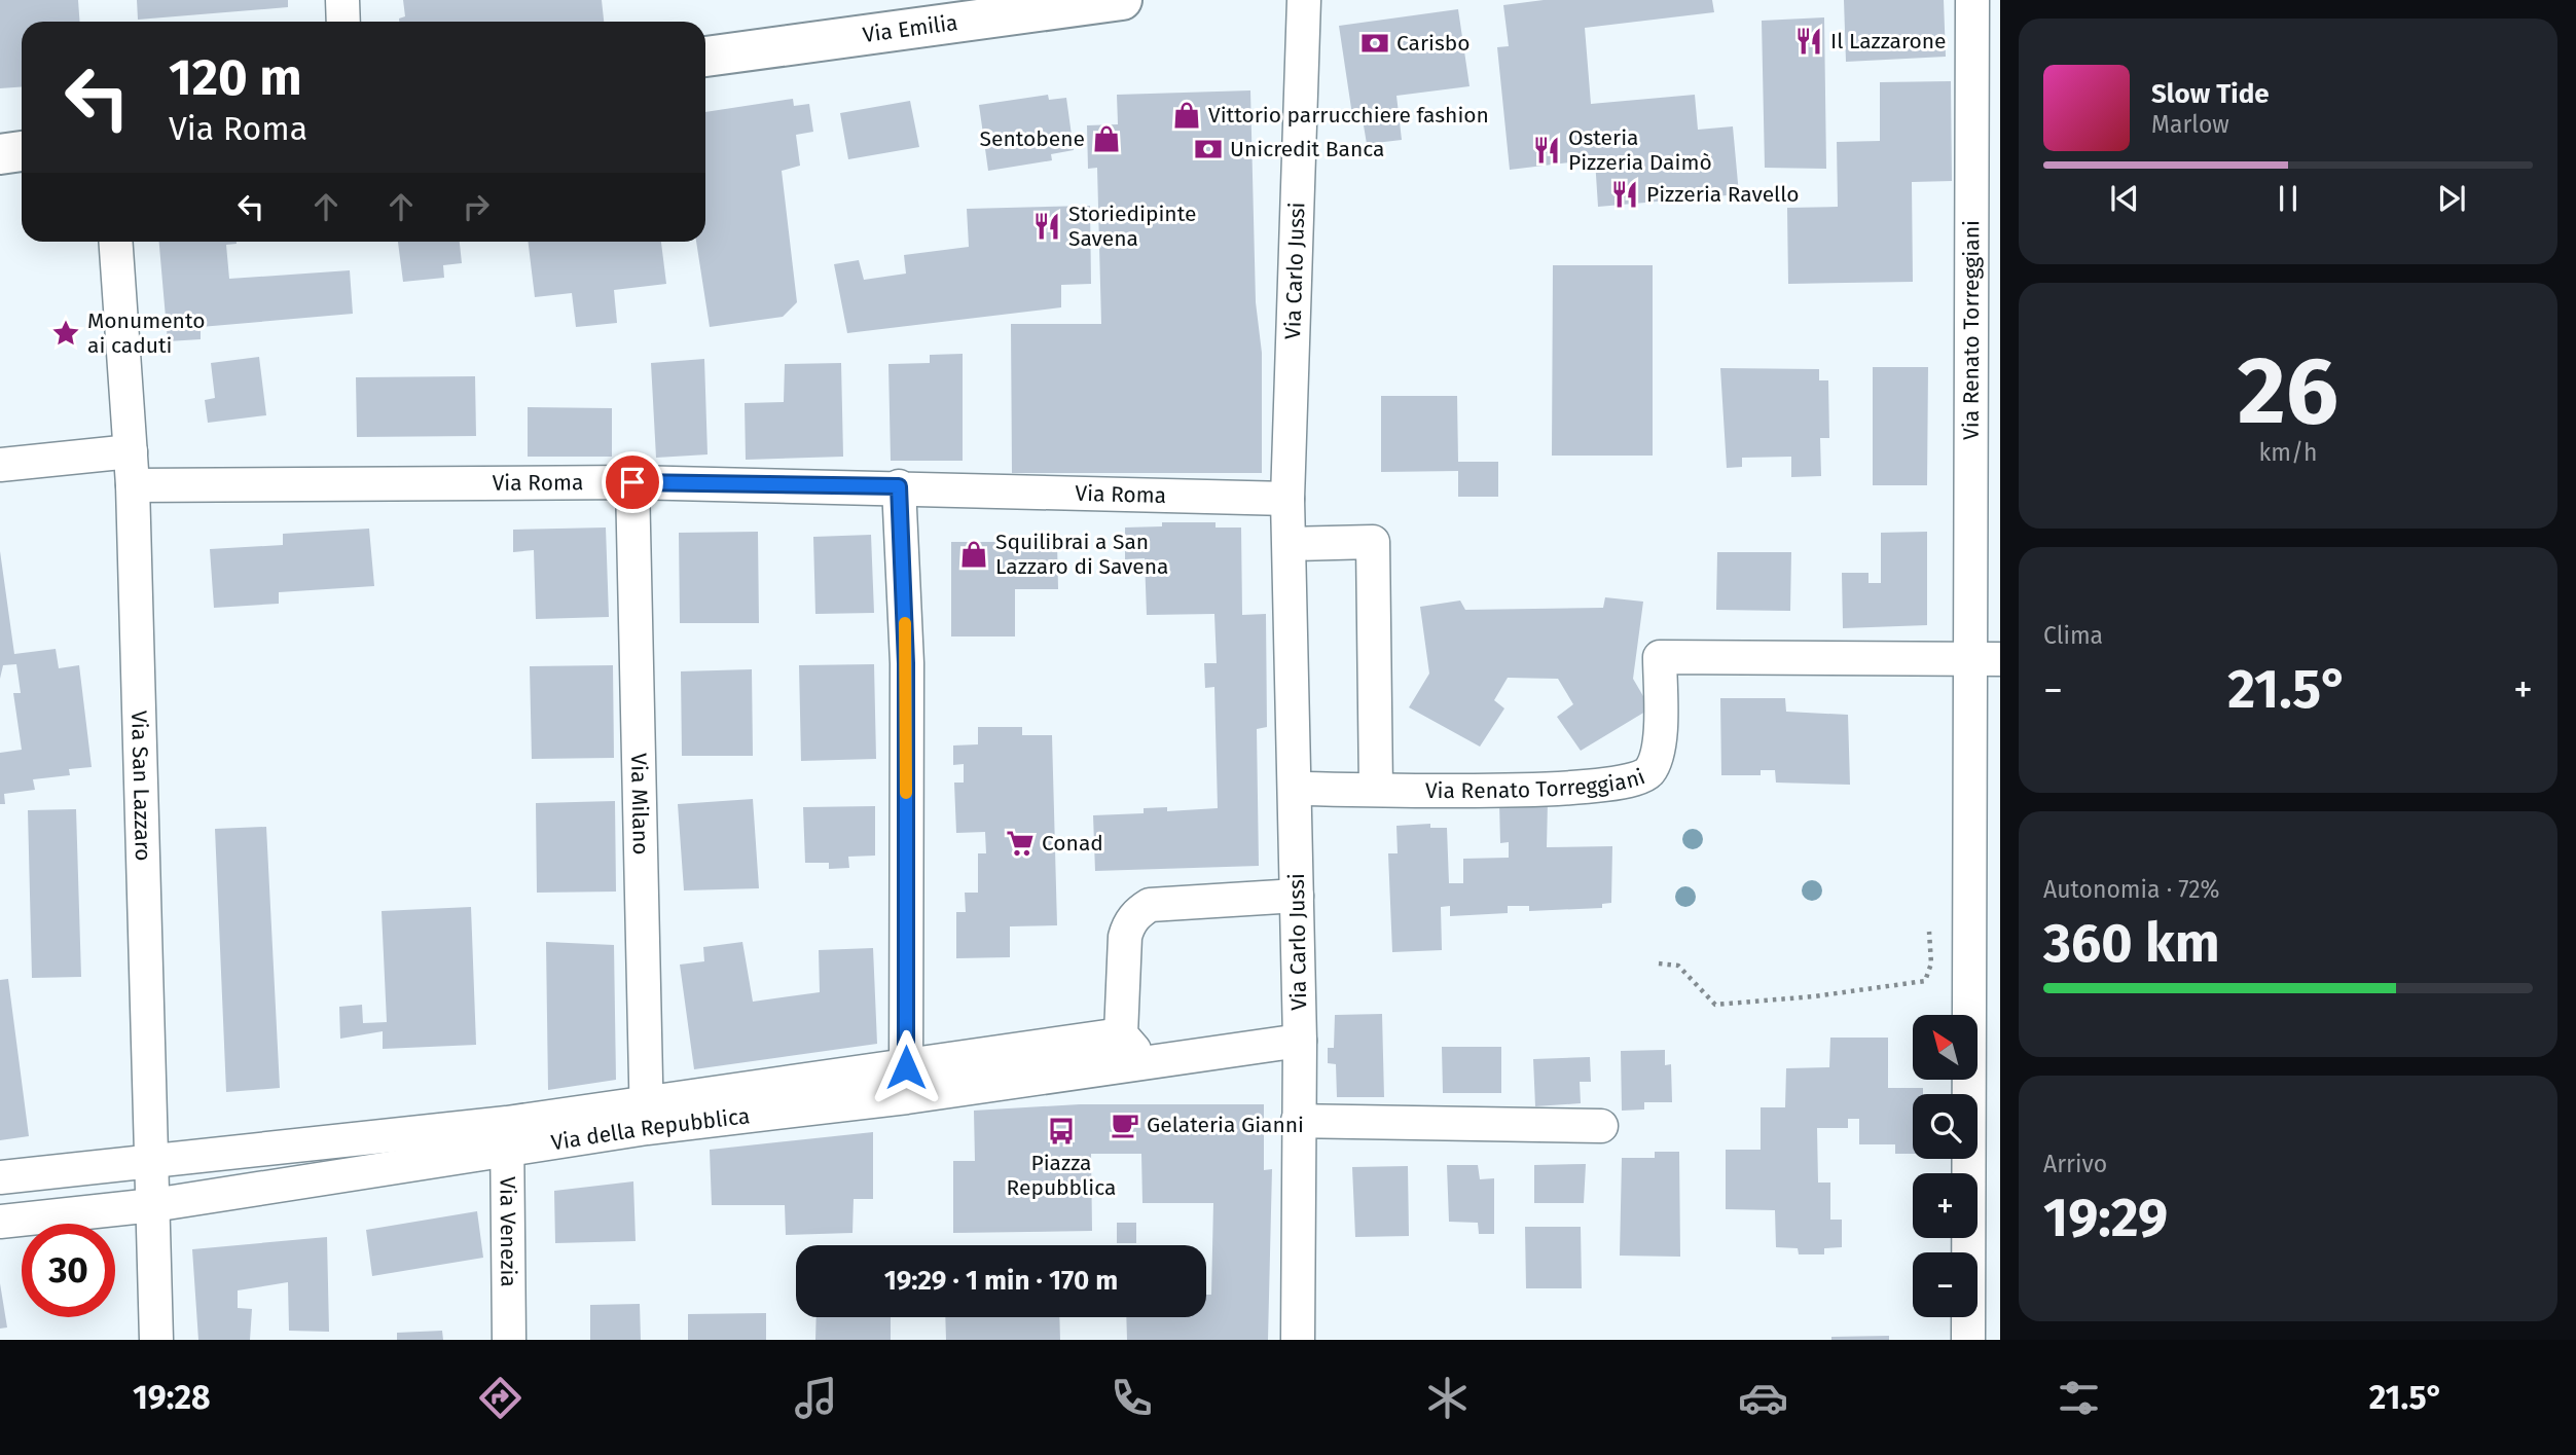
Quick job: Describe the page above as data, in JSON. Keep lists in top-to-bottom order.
{
  "streets": {
    "main road": ["Via Emilia"],
    "street": [
      "Via Carlo Jussi",
      "Via Renato Torreggiani",
      "Via Roma",
      "Via San Lazzaro",
      "Via Milano",
      "Via della Repubblica",
      "Via Venezia"
    ]
  },
  "crossings": [
    ["Via Carlo Jussi", "Via Renato Torreggiani"],
    ["Via Carlo Jussi", "Via Roma"],
    ["Via Carlo Jussi", "Via della Repubblica"],
    ["Via Roma", "Via San Lazzaro"],
    ["Via Roma", "Via Milano"],
    ["Via San Lazzaro", "Via della Repubblica"],
    ["Via Milano", "Via della Repubblica"],
    ["Via della Repubblica", "Via Venezia"]
  ],
  "places": {
    "restaurant": [
      "Il Lazzarone",
      "Osteria Pizzeria Daimò",
      "Pizzeria Ravello",
      "Storiedipinte Savena"
    ],
    "bank": ["Carisbo", "Unicredit Banca"],
    "shop": ["Vittorio parrucchiere fashion", "Sentobene", "Squilibrai a San Lazzaro di Savena"],
    "place": ["Monumento ai caduti"],
    "supermarket": ["Conad"],
    "cafe": ["Gelateria Gianni"],
    "bus stop": ["Piazza Repubblica"]
  },
  "north": "top left",
  "page": {
    "turn": ["120 m", "Via Roma"],
    "song": ["Slow Tide", "Marlow"],
    "tile": [
      ["26", "km/h"],
      "Clima",
      ["Autonomia · 72%", "360 km"],
      ["Arrivo", "19:29"]
    ],
    "heat": ["−", "21.5°", "+"],
    "map_buttons": ["+", "−"],
    "limit": "30",
    "trip": "19:29 · 1 min · 170 m",
    "tabs": ["19:28", "21.5°"]
  }
}
